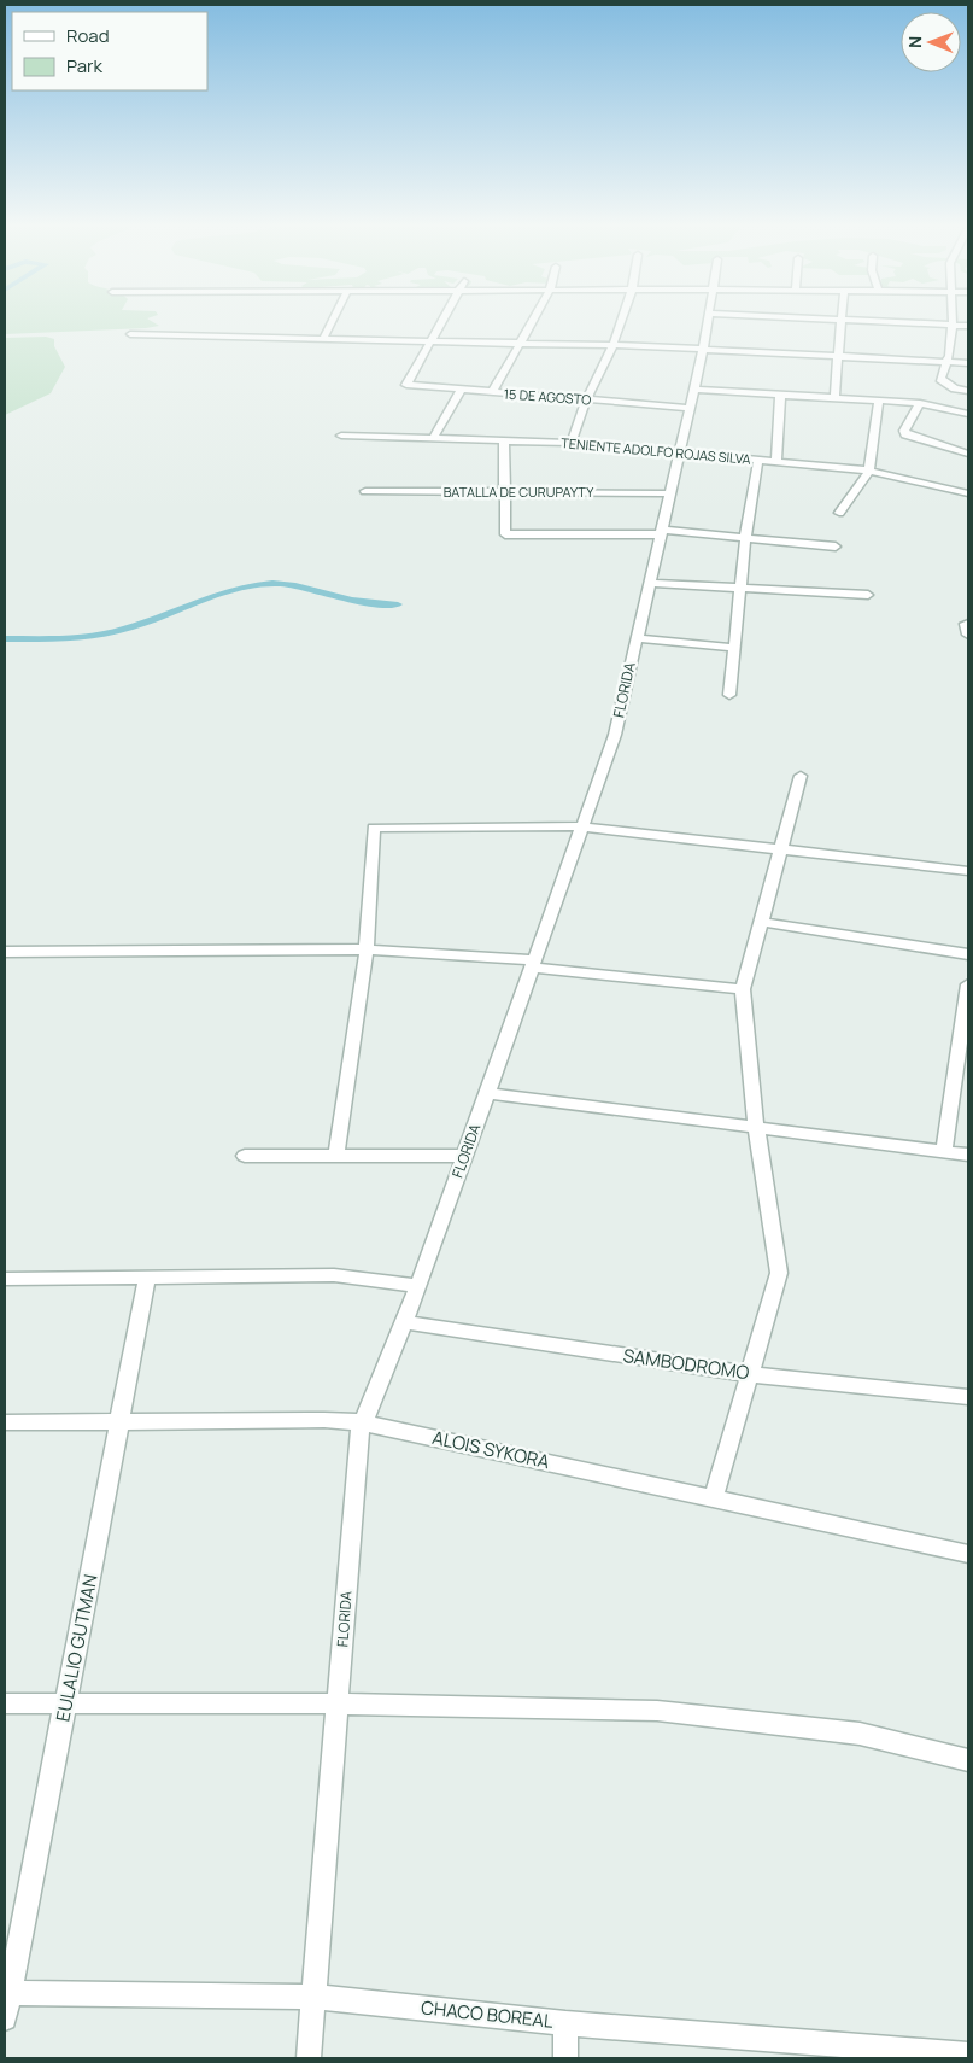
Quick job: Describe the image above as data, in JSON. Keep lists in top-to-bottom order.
{
  "streets": {
    "street": [
      "15 DE AGOSTO",
      "TENIENTE ADOLFO ROJAS SILVA",
      "BATALLA DE CURUPAYTY",
      "FLORIDA",
      "SAMBODROMO",
      "ALOIS SYKORA",
      "EULALIO GUTMAN",
      "CHACO BOREAL"
    ]
  },
  "crossings": [
    ["15 DE AGOSTO", "FLORIDA"],
    ["TENIENTE ADOLFO ROJAS SILVA", "FLORIDA"],
    ["BATALLA DE CURUPAYTY", "FLORIDA"],
    ["FLORIDA", "SAMBODROMO"],
    ["FLORIDA", "ALOIS SYKORA"],
    ["FLORIDA", "CHACO BOREAL"],
    ["ALOIS SYKORA", "EULALIO GUTMAN"],
    ["EULALIO GUTMAN", "CHACO BOREAL"]
  ],
  "legend": ["Road", "Park"],
  "north": "left"
}
